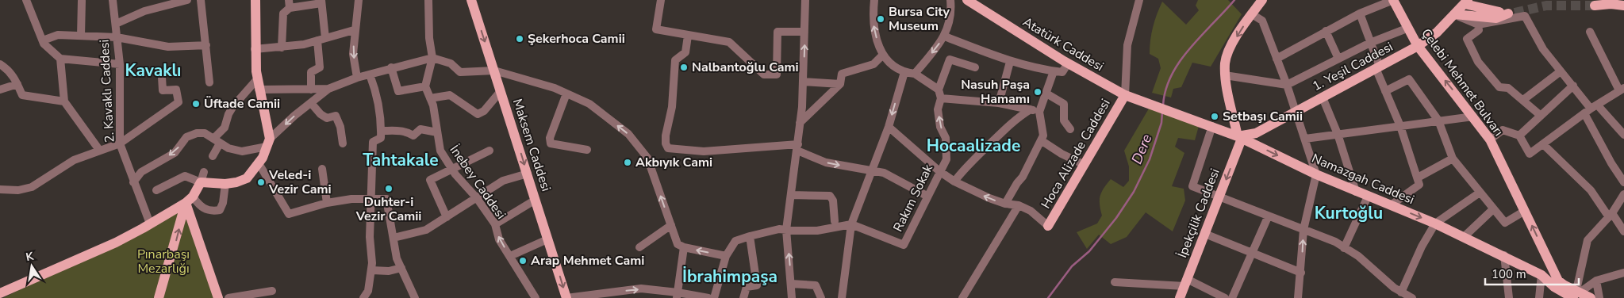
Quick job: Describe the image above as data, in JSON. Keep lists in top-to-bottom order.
{
  "streets": {
    "main road": [
      "Atatürk Caddesi",
      "1. Yeşil Caddesi",
      "Çelebi Mehmet Bulvarı",
      "Maksem Caddesi",
      "Hoca Alizade Caddesi",
      "Namazgah Caddesi",
      "İpekçilik Caddesi"
    ],
    "street": ["2. Kavaklı Caddesi", "İnebey Caddesi", "Rakım Sokak"]
  },
  "crossings": [
    ["Atatürk Caddesi", "Hoca Alizade Caddesi"],
    ["Atatürk Caddesi", "Namazgah Caddesi"],
    ["1. Yeşil Caddesi", "Çelebi Mehmet Bulvarı"],
    ["1. Yeşil Caddesi", "Namazgah Caddesi"],
    ["1. Yeşil Caddesi", "İpekçilik Caddesi"],
    ["Çelebi Mehmet Bulvarı", "Namazgah Caddesi"],
    ["Namazgah Caddesi", "İpekçilik Caddesi"]
  ],
  "one_way": ["Çelebi Mehmet Bulvarı", "Maksem Caddesi", "İpekçilik Caddesi"],
  "districts": [
    "Kavaklı",
    "Hocaalizade",
    "Tahtakale",
    "Kurtoğlu",
    "İbrahimpaşa"
  ],
  "water": ["Dere"],
  "parks": ["Pınarbaşı Mezarlığı"],
  "places": [
    "Bursa City Museum",
    "Şekerhoca Camii",
    "Nalbantoğlu Cami",
    "Nasuh Paşa Hamamı",
    "Üftade Camii",
    "Setbaşı Camii",
    "Akbıyık Cami",
    "Veled-i Vezir Cami",
    "Duhter-i Vezir Camii",
    "Arap Mehmet Cami"
  ],
  "scale_bar": "100 m",
  "north": "top"
}
